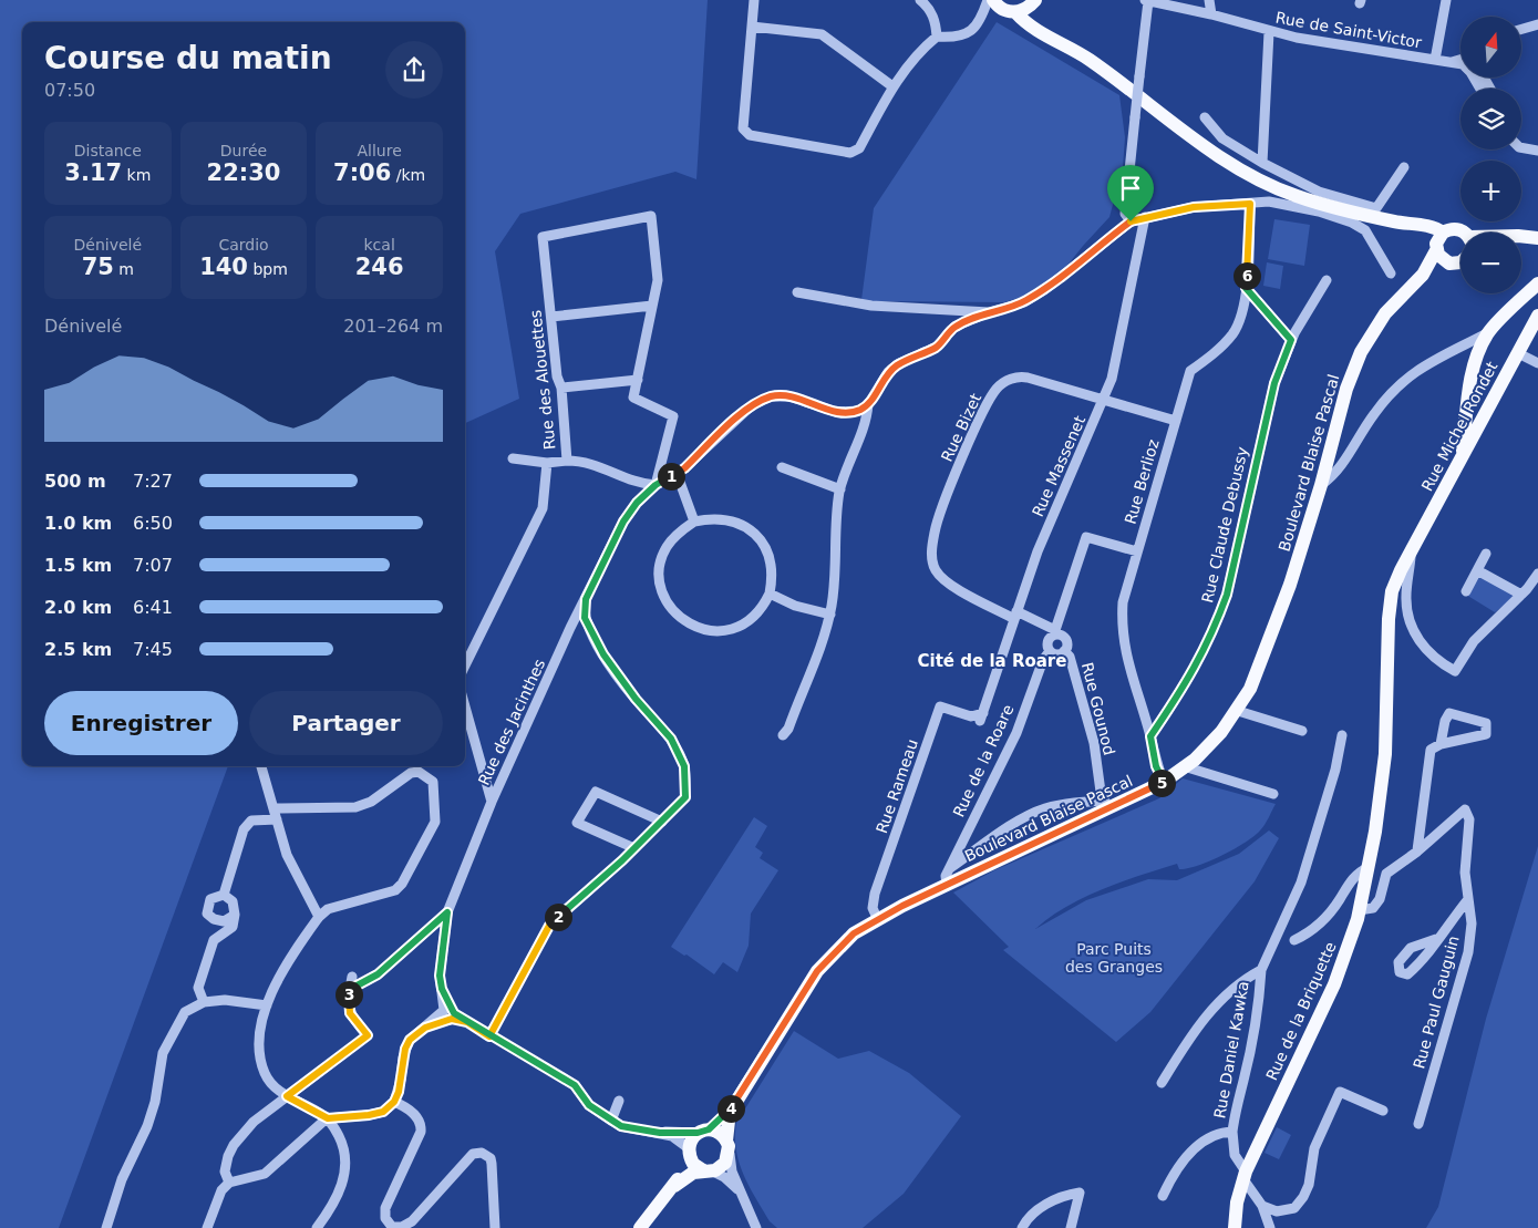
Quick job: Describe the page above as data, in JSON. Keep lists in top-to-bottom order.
{
  "streets": {
    "main road": ["Rue Michel Rondet", "Boulevard Blaise Pascal", "Rue de la Briquette"],
    "street": [
      "Rue de Saint-Victor",
      "Rue des Alouettes",
      "Rue Bizet",
      "Rue Massenet",
      "Rue Berlioz",
      "Rue Claude Debussy",
      "Rue Gounod",
      "Rue des Jacinthes",
      "Rue de la Roare",
      "Rue Rameau",
      "Rue Paul Gauguin",
      "Rue Daniel Kawka"
    ]
  },
  "crossings": [
    ["Rue des Alouettes", "Rue des Jacinthes"],
    ["Rue Michel Rondet", "Rue de la Briquette"],
    ["Rue Bizet", "Rue Massenet"],
    ["Rue Bizet", "Rue Berlioz"],
    ["Rue Bizet", "Rue Gounod"],
    ["Rue Bizet", "Rue de la Roare"],
    ["Boulevard Blaise Pascal", "Rue Berlioz"],
    ["Boulevard Blaise Pascal", "Rue Gounod"],
    ["Boulevard Blaise Pascal", "Rue de la Roare"],
    ["Boulevard Blaise Pascal", "Rue Rameau"],
    ["Rue Massenet", "Rue Rameau"],
    ["Rue Berlioz", "Rue Claude Debussy"],
    ["Rue Berlioz", "Rue de la Roare"],
    ["Rue Gounod", "Rue de la Roare"],
    ["Rue Paul Gauguin", "Rue de la Briquette"],
    ["Rue de la Briquette", "Rue Daniel Kawka"]
  ],
  "districts": ["Cité de la Roare"],
  "parks": ["Parc Puits des Granges"],
  "north": "top",
  "page": {
    "map_buttons": ["+", "−"],
    "heading": ["Course du matin", "07:50"],
    "stats": [
      ["Distance", "3.17 km"],
      ["Durée", "22:30"],
      ["Allure", "7:06 /km"],
      ["Dénivelé", "75 m"],
      ["Cardio", "140 bpm"],
      ["kcal", "246"]
    ],
    "pins": [
      "6",
      "1",
      "5",
      "2",
      "3",
      "4"
    ],
    "chart": ["Dénivelé", "201–264 m"],
    "list": [
      {
        "name": "500 m",
        "note": "7:27"
      },
      {
        "name": "1.0 km",
        "note": "6:50"
      },
      {
        "name": "1.5 km",
        "note": "7:07"
      },
      {
        "name": "2.0 km",
        "note": "6:41"
      },
      {
        "name": "2.5 km",
        "note": "7:45"
      }
    ],
    "buttons": ["Enregistrer", "Partager"]
  }
}
